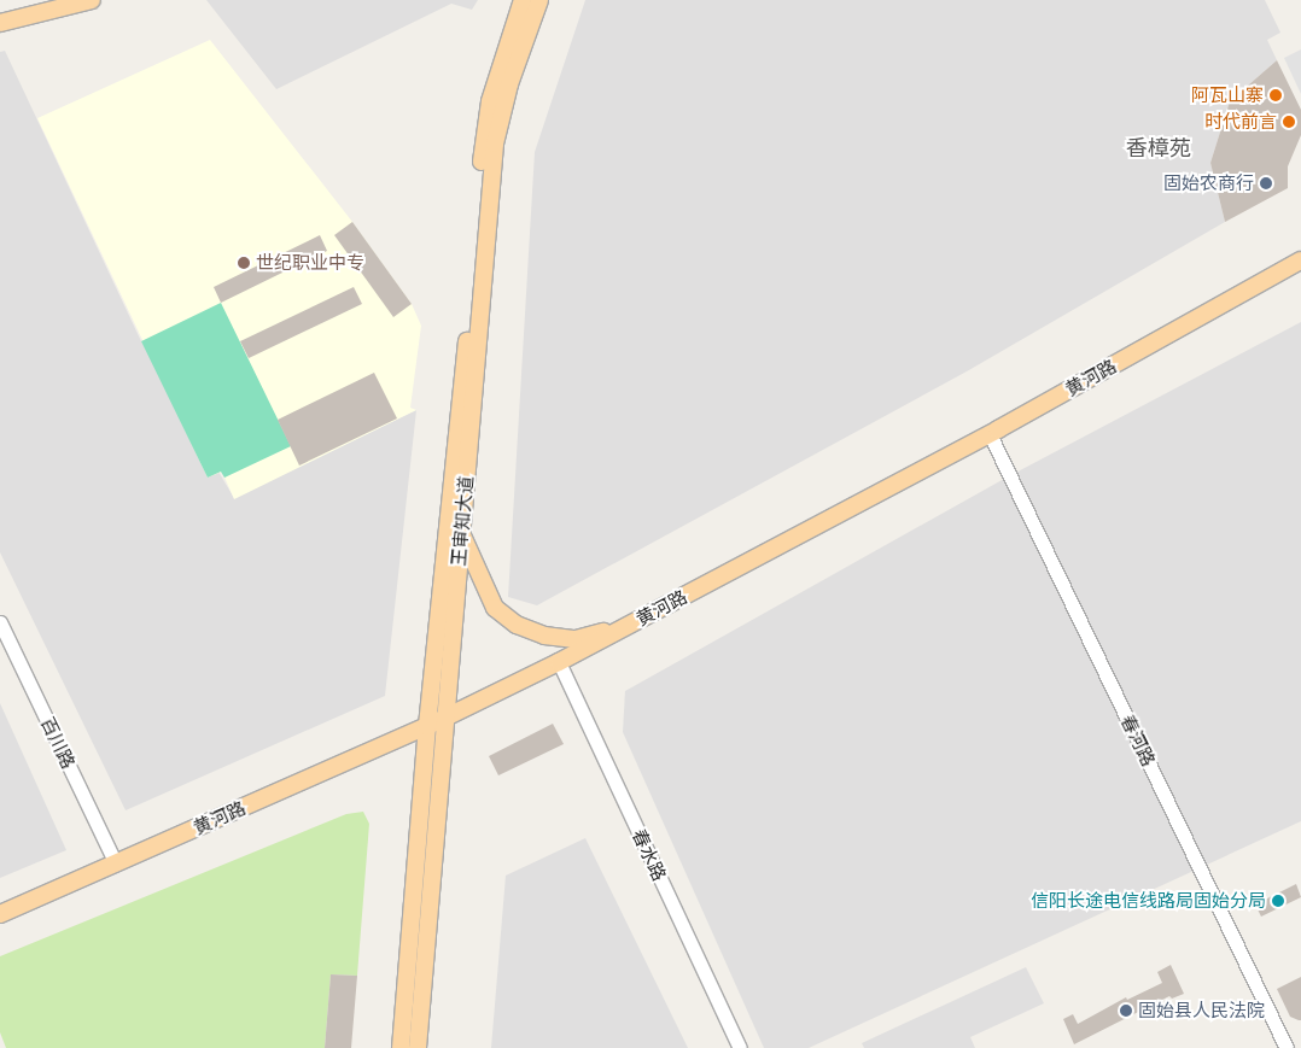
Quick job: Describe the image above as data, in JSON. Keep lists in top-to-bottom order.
{
  "streets": {
    "main road": ["黄河路", "王审知大道"],
    "street": ["春河路", "百川路", "春水路"]
  },
  "crossings": [
    ["黄河路", "王审知大道"],
    ["黄河路", "春河路"],
    ["黄河路", "百川路"],
    ["黄河路", "春水路"]
  ],
  "districts": ["香樟苑"],
  "places": [
    "阿瓦山寨",
    "时代前言",
    "固始农商行",
    "世纪职业中专",
    "信阳长途电信线路局固始分局",
    "固始县人民法院"
  ]
}
